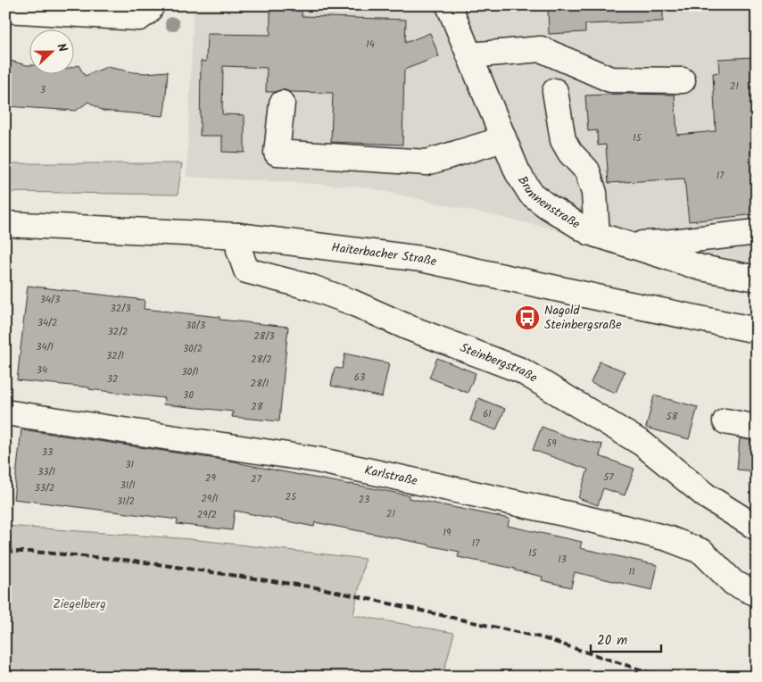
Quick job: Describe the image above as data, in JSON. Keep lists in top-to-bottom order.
{
  "streets": {
    "street": [
      "Brunnenstraße",
      "Haiterbacher Straße",
      "Steinbergstraße",
      "Karlstraße"
    ]
  },
  "crossings": [
    ["Haiterbacher Straße", "Steinbergstraße"]
  ],
  "parks": ["Ziegelberg"],
  "places": {
    "bus stop": ["Nagold Steinbergsraße"]
  },
  "house_numbers": [
    "14",
    "21",
    "3",
    "15",
    "17",
    "34/3",
    "32/3",
    "34/2",
    "30/3",
    "32/2",
    "28/3",
    "34/1",
    "30/2",
    "32/1",
    "28/2",
    "34",
    "30/1",
    "63",
    "32",
    "28/1",
    "30",
    "28",
    "61",
    "58",
    "59",
    "33",
    "31",
    "33/1",
    "57",
    "29",
    "27",
    "31/1",
    "33/2",
    "25",
    "29/1",
    "23",
    "31/2",
    "21",
    "29/2",
    "19",
    "17",
    "15",
    "13",
    "11"
  ],
  "scale_bar": "20 m",
  "north": "right"
}
